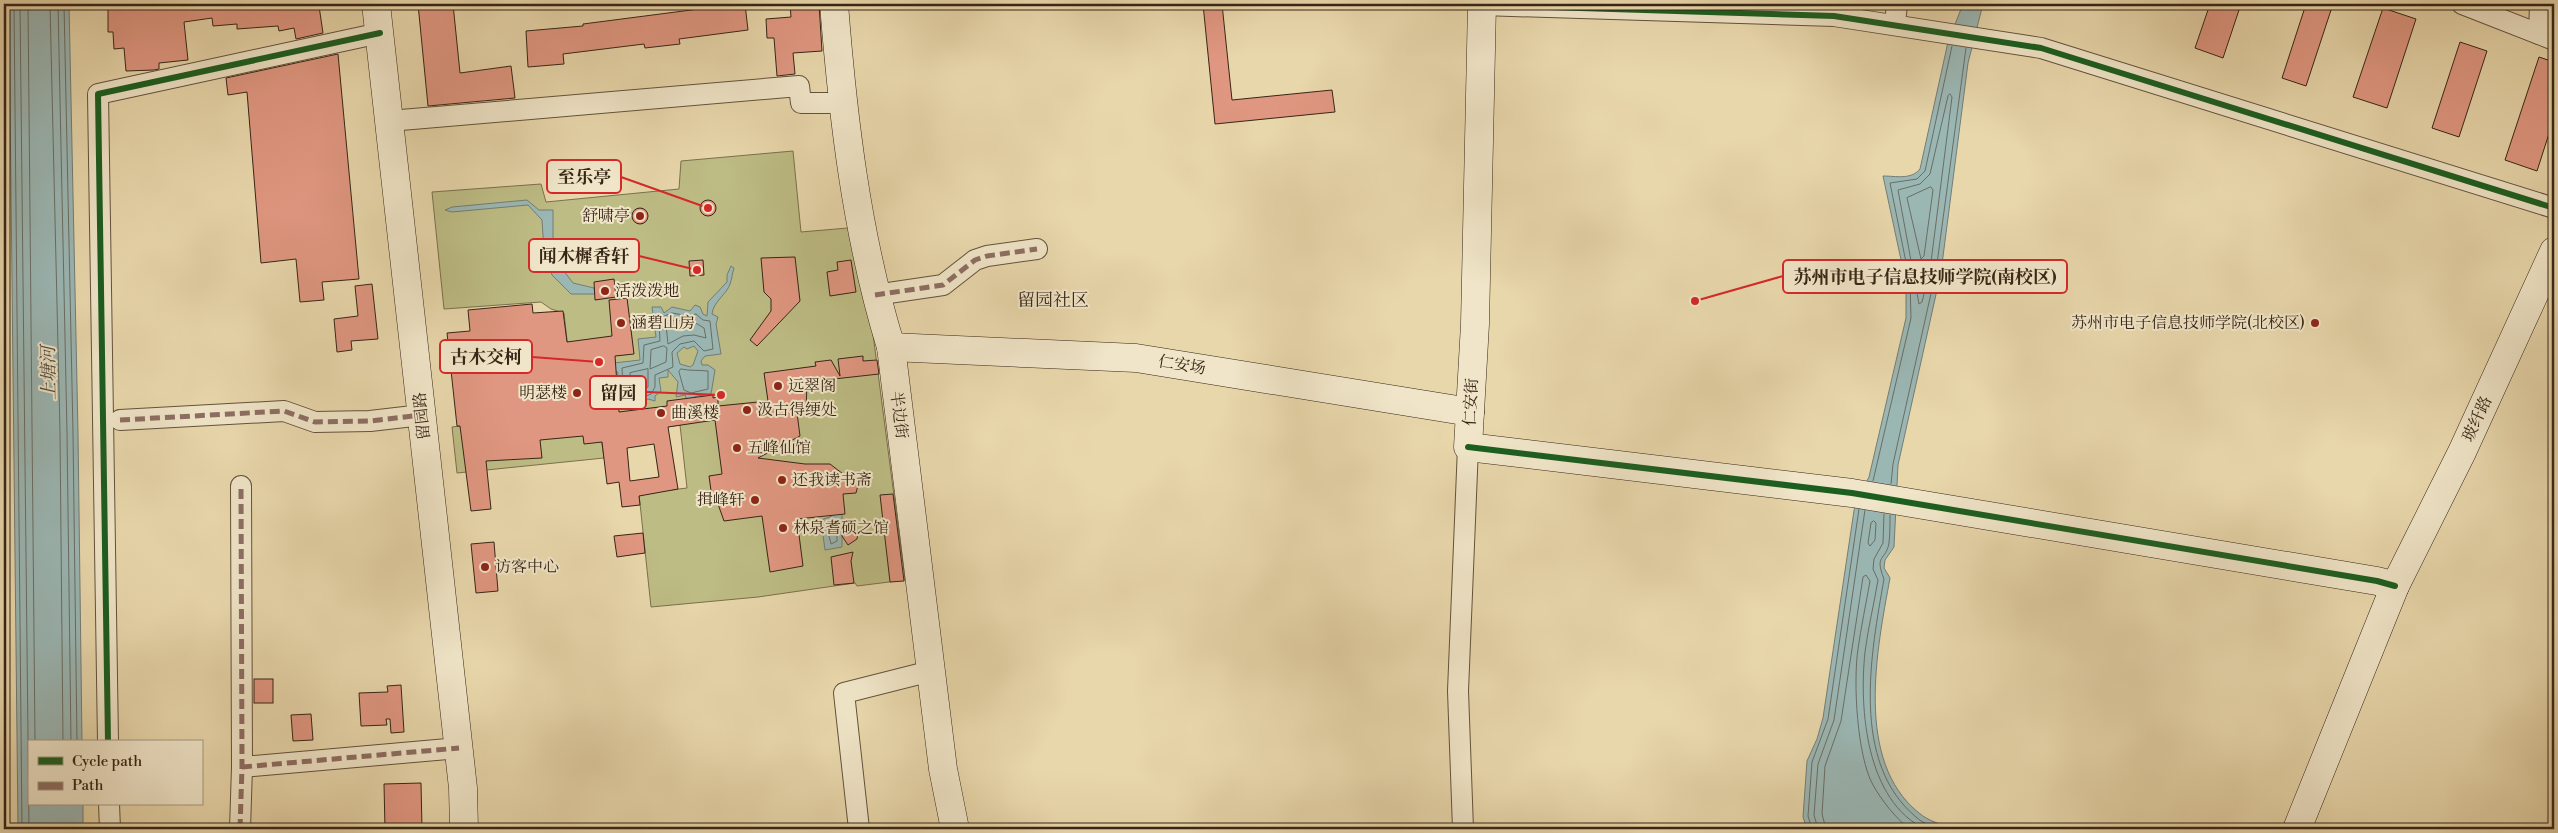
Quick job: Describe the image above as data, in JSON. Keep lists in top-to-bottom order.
{
  "streets": {
    "street": [
      "仁安场",
      "仁安街",
      "半边街",
      "留园路",
      "玻纤路"
    ]
  },
  "crossings": [
    ["仁安场", "仁安街"],
    ["仁安场", "半边街"]
  ],
  "districts": ["留园社区"],
  "water": ["上塘河"],
  "places": [
    "至乐亭",
    "舒啸亭",
    "闻木樨香轩",
    "活泼泼地",
    "苏州市电子信息技师学院(南校区)",
    "涵碧山房",
    "苏州市电子信息技师学院(北校区)",
    "古木交柯",
    "远翠阁",
    "明瑟楼",
    "留园",
    "汲古得绠处",
    "曲溪楼",
    "五峰仙馆",
    "还我读书斋",
    "揖峰轩",
    "林泉耆硕之馆",
    "访客中心"
  ],
  "legend": ["Cycle path", "Path"]
}
